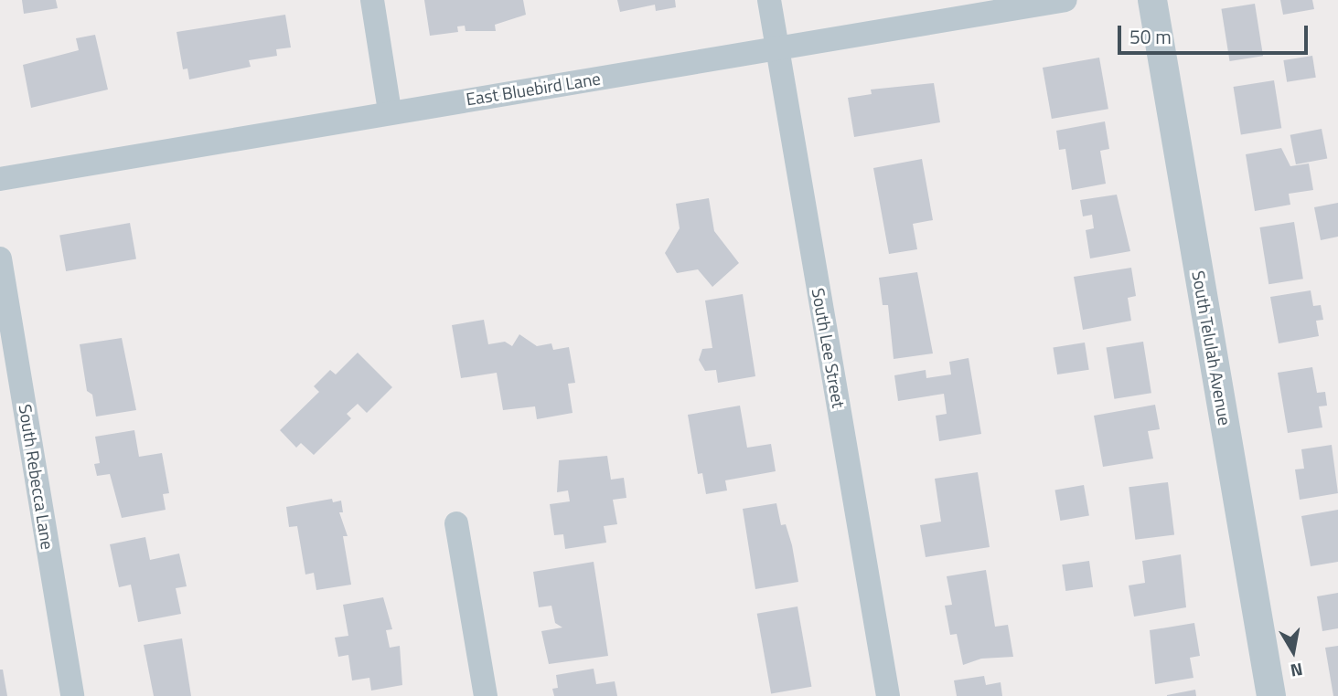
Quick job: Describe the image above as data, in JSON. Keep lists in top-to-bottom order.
{
  "streets": {
    "street": [
      "East Bluebird Lane",
      "South Lee Street",
      "South Telulah Avenue",
      "South Rebecca Lane"
    ]
  },
  "crossings": [
    ["East Bluebird Lane", "South Lee Street"]
  ],
  "scale_bar": "50 m",
  "north": "bottom"
}
